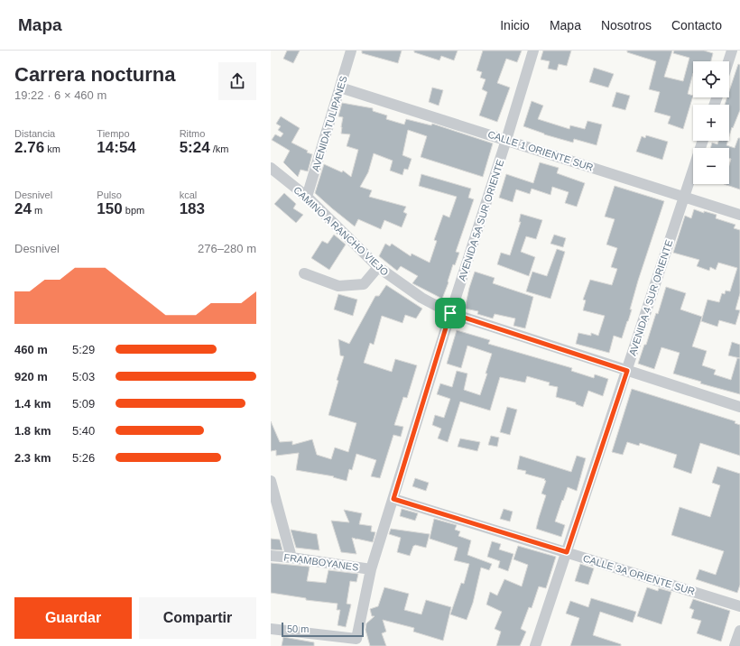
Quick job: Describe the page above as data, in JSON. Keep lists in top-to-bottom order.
{
  "streets": {
    "street": [
      "AVENIDA TULIPANES",
      "CALLE 1 ORIENTE SUR",
      "AVENIDA 5A SUR ORIENTE",
      "CAMINO A RANCHO VIEJO",
      "AVENIDA 4 SUR ORIENTE",
      "FRAMBOYANES",
      "CALLE 3A ORIENTE SUR"
    ]
  },
  "crossings": [
    ["AVENIDA TULIPANES", "CALLE 1 ORIENTE SUR"],
    ["AVENIDA TULIPANES", "CAMINO A RANCHO VIEJO"],
    ["CALLE 1 ORIENTE SUR", "AVENIDA 5A SUR ORIENTE"],
    ["CALLE 1 ORIENTE SUR", "AVENIDA 4 SUR ORIENTE"],
    ["AVENIDA 5A SUR ORIENTE", "CAMINO A RANCHO VIEJO"],
    ["AVENIDA 5A SUR ORIENTE", "FRAMBOYANES"],
    ["AVENIDA 5A SUR ORIENTE", "CALLE 3A ORIENTE SUR"],
    ["CAMINO A RANCHO VIEJO", "AVENIDA 4 SUR ORIENTE"],
    ["AVENIDA 4 SUR ORIENTE", "CALLE 3A ORIENTE SUR"]
  ],
  "scale_bar": "50 m",
  "page": {
    "header": "Mapa",
    "nav": [
      "Inicio",
      "Mapa",
      "Nosotros",
      "Contacto"
    ],
    "heading": ["Carrera nocturna", "19:22 · 6 × 460 m"],
    "map_buttons": ["+", "−"],
    "stats": [
      ["Distancia", "2.76 km"],
      ["Tiempo", "14:54"],
      ["Ritmo", "5:24 /km"],
      ["Desnivel", "24 m"],
      ["Pulso", "150 bpm"],
      ["kcal", "183"]
    ],
    "chart": ["Desnivel", "276–280 m"],
    "list": [
      {
        "name": "460 m",
        "note": "5:29"
      },
      {
        "name": "920 m",
        "note": "5:03"
      },
      {
        "name": "1.4 km",
        "note": "5:09"
      },
      {
        "name": "1.8 km",
        "note": "5:40"
      },
      {
        "name": "2.3 km",
        "note": "5:26"
      }
    ],
    "buttons": ["Guardar", "Compartir"],
    "scale": "50 m"
  }
}
